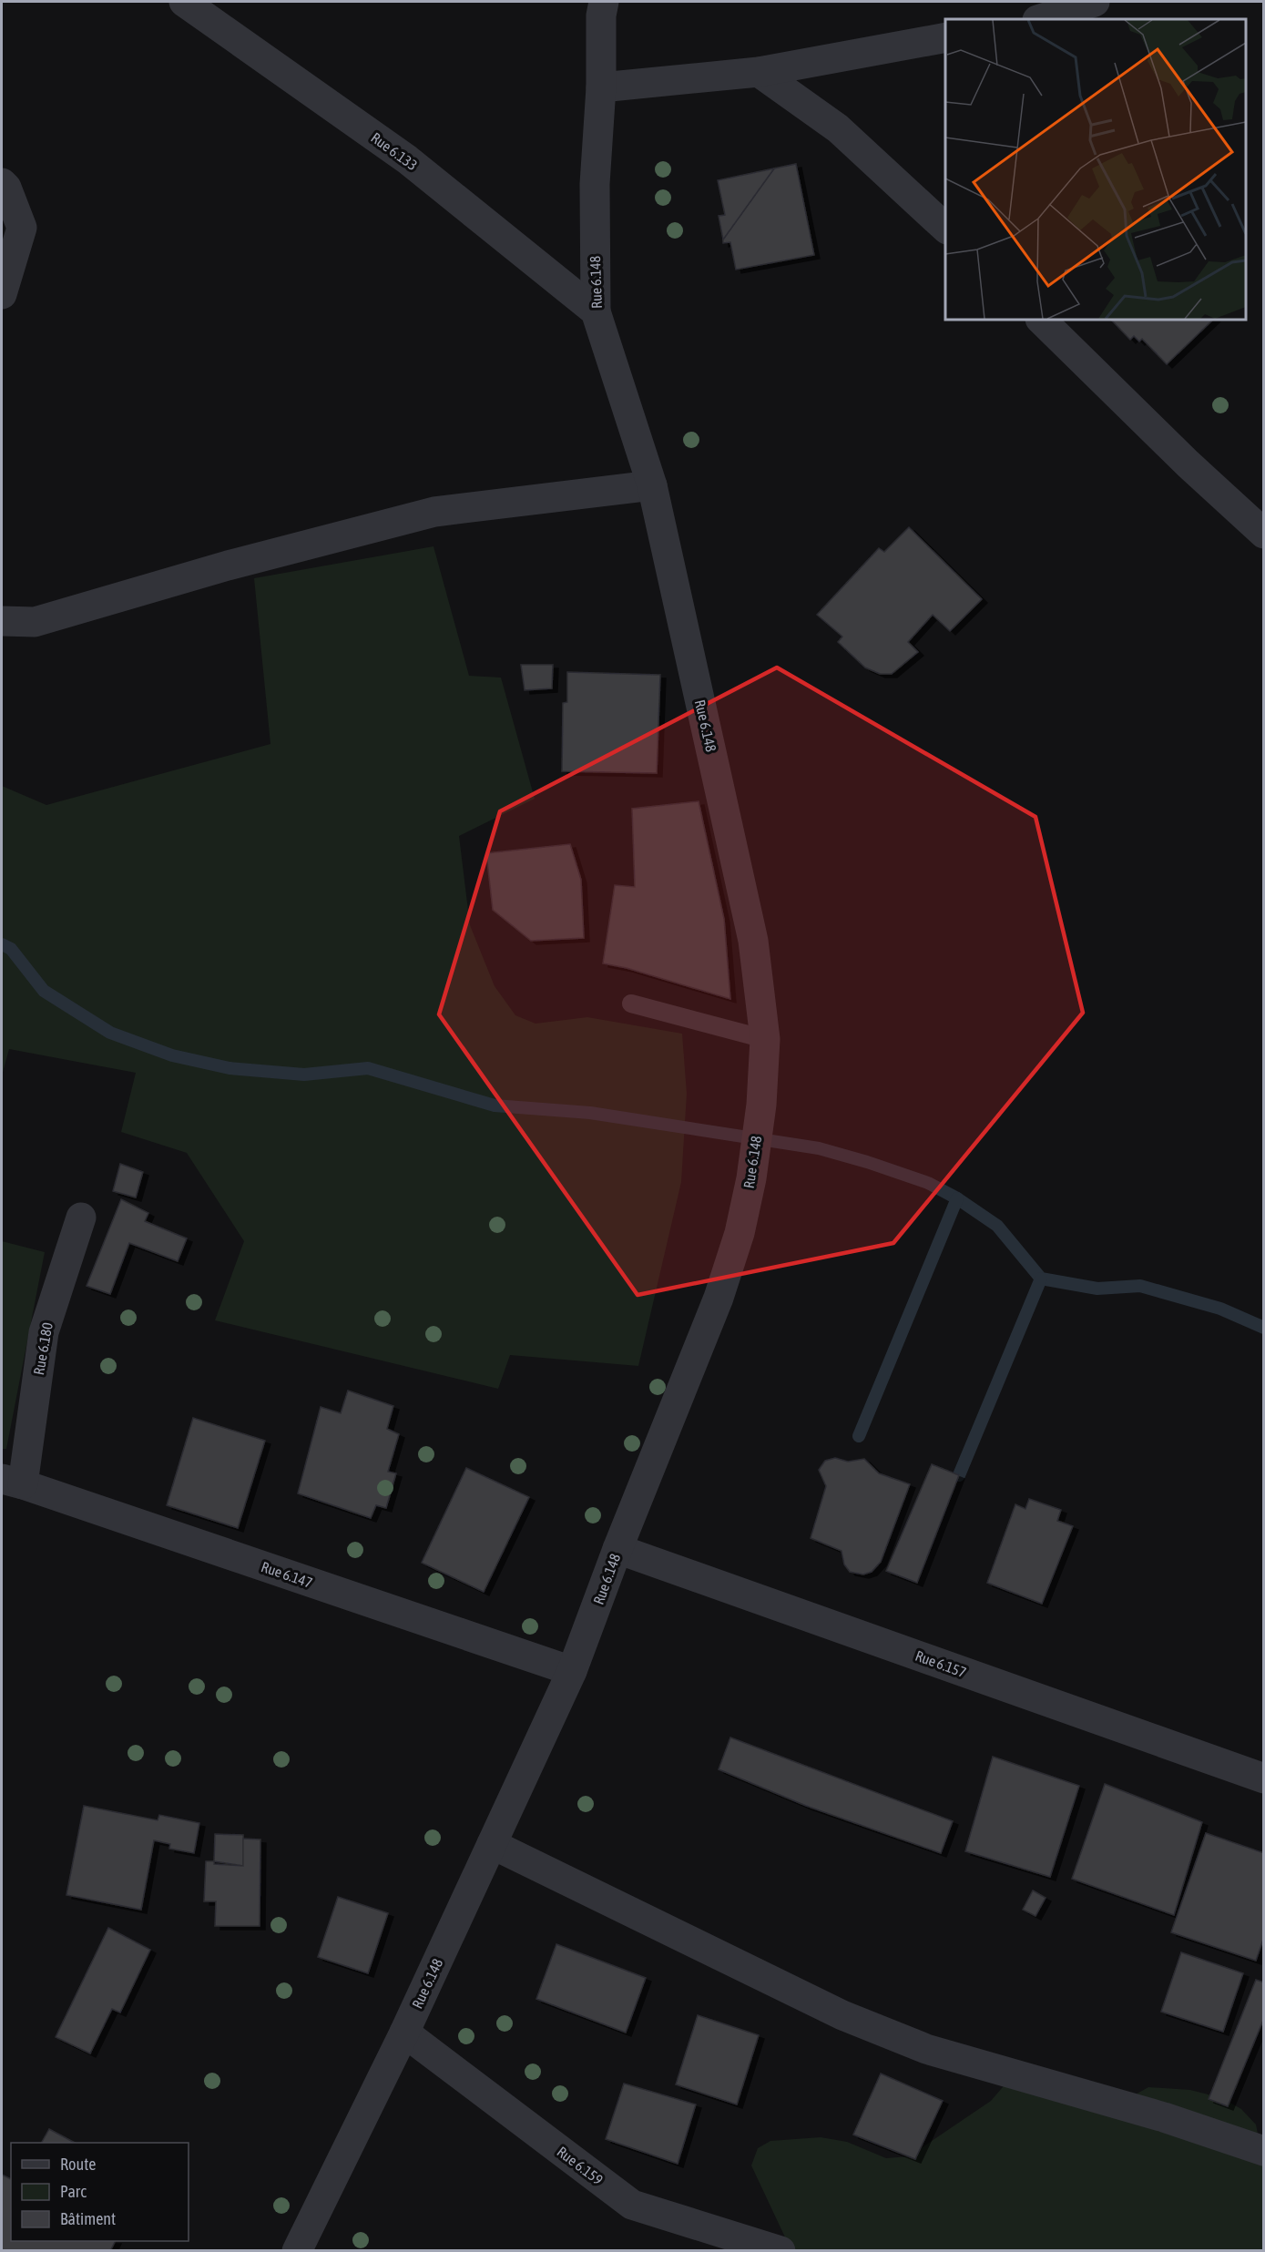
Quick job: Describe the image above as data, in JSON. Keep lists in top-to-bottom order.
{
  "streets": {
    "street": [
      "Rue 6.133",
      "Rue 6.148",
      "Rue 6.180",
      "Rue 6.147",
      "Rue 6.157",
      "Rue 6.159"
    ]
  },
  "crossings": [
    ["Rue 6.133", "Rue 6.148"],
    ["Rue 6.148", "Rue 6.147"],
    ["Rue 6.148", "Rue 6.157"],
    ["Rue 6.148", "Rue 6.159"],
    ["Rue 6.180", "Rue 6.147"]
  ],
  "legend": ["Route", "Parc", "Bâtiment"]
}
